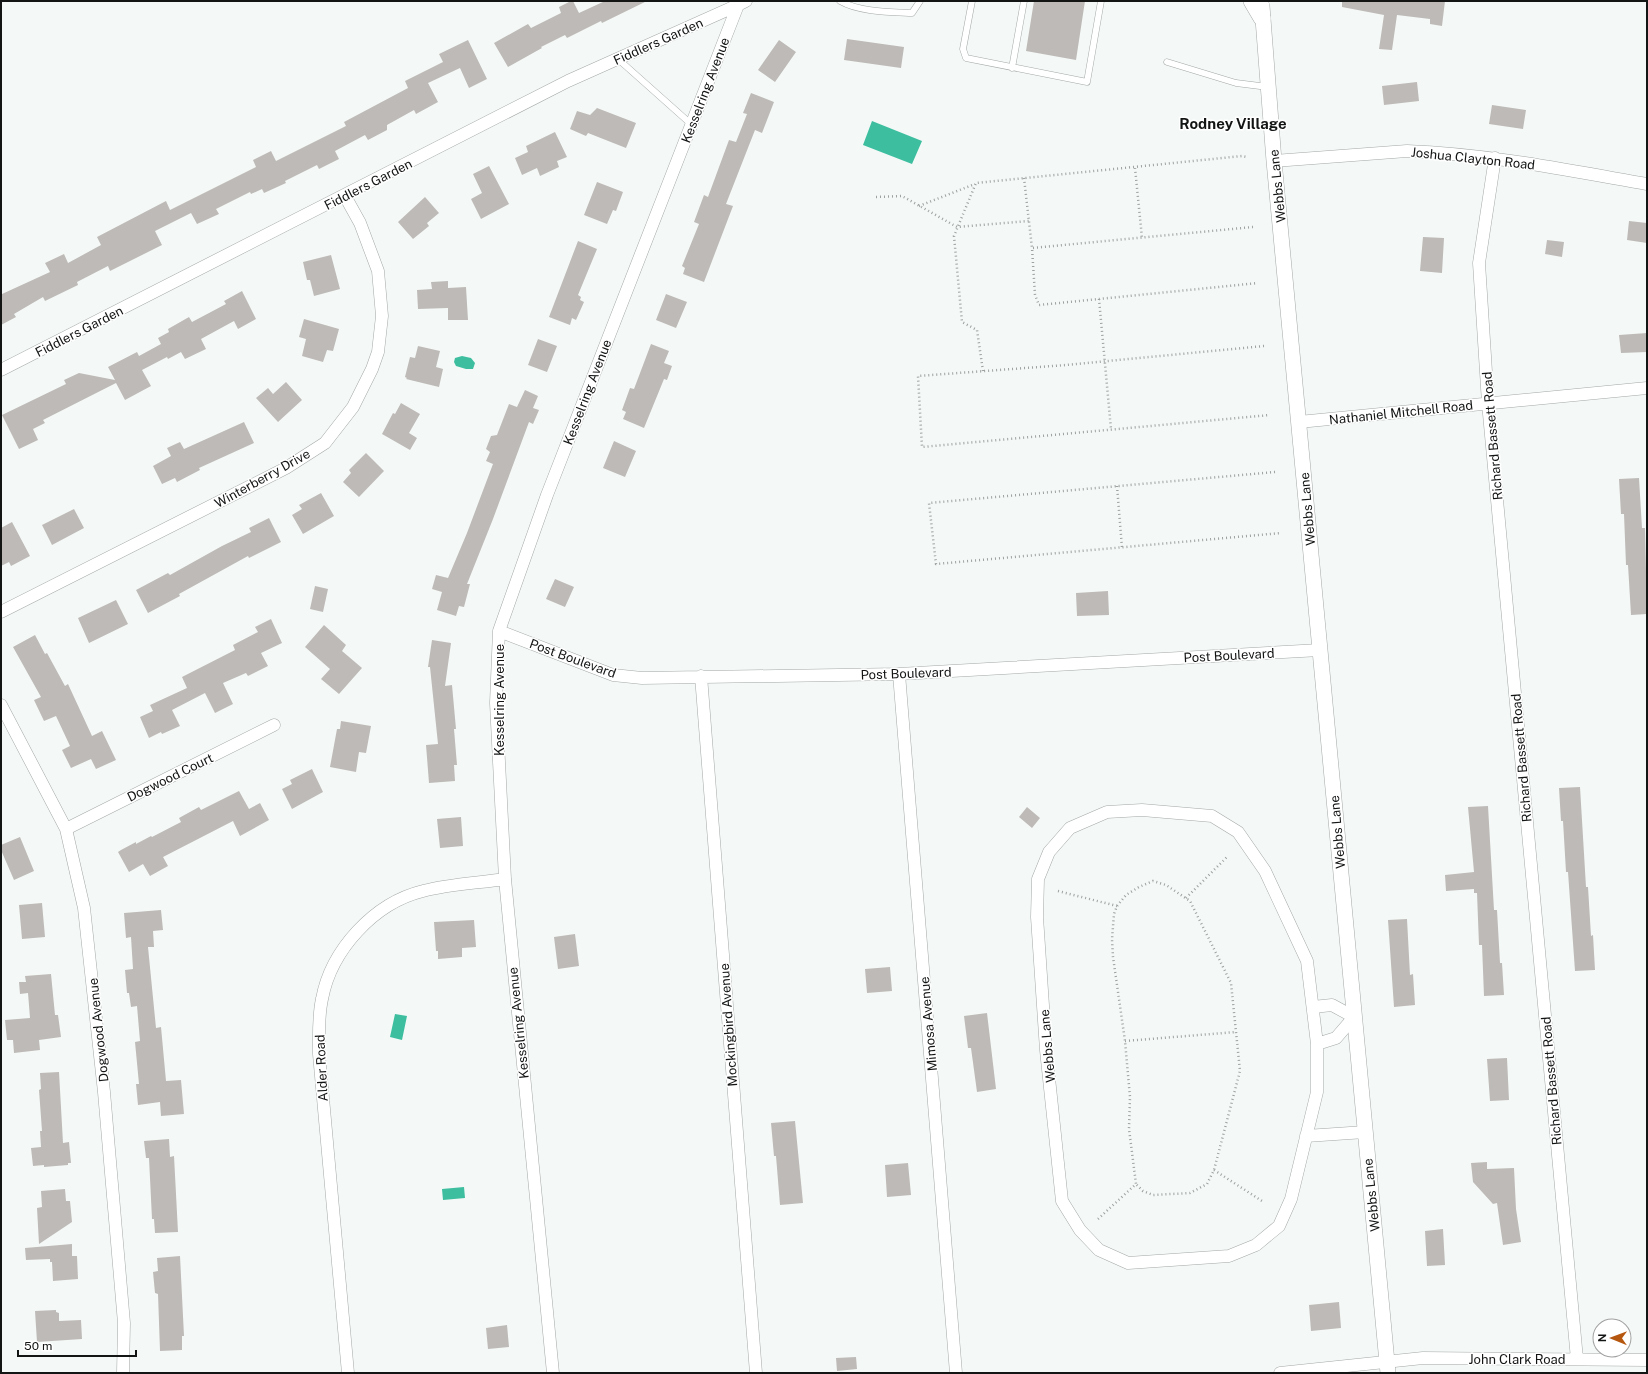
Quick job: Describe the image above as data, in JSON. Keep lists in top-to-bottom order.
{
  "streets": {
    "street": [
      "Fiddlers Garden",
      "Kesselring Avenue",
      "Joshua Clayton Road",
      "Webbs Lane",
      "Nathaniel Mitchell Road",
      "Richard Bassett Road",
      "Winterberry Drive",
      "Post Boulevard",
      "Dogwood Court",
      "Mimosa Avenue",
      "Mockingbird Avenue",
      "Dogwood Avenue",
      "Alder Road",
      "John Clark Road"
    ]
  },
  "crossings": [
    ["Fiddlers Garden", "Kesselring Avenue"],
    ["Fiddlers Garden", "Winterberry Drive"],
    ["Kesselring Avenue", "Post Boulevard"],
    ["Kesselring Avenue", "Alder Road"],
    ["Joshua Clayton Road", "Webbs Lane"],
    ["Joshua Clayton Road", "Richard Bassett Road"],
    ["Webbs Lane", "Nathaniel Mitchell Road"],
    ["Webbs Lane", "Post Boulevard"],
    ["Webbs Lane", "John Clark Road"],
    ["Nathaniel Mitchell Road", "Richard Bassett Road"],
    ["Richard Bassett Road", "John Clark Road"],
    ["Post Boulevard", "Mimosa Avenue"],
    ["Post Boulevard", "Mockingbird Avenue"],
    ["Dogwood Court", "Dogwood Avenue"]
  ],
  "districts": ["Rodney Village"],
  "scale_bar": "50 m",
  "north": "left"
}
